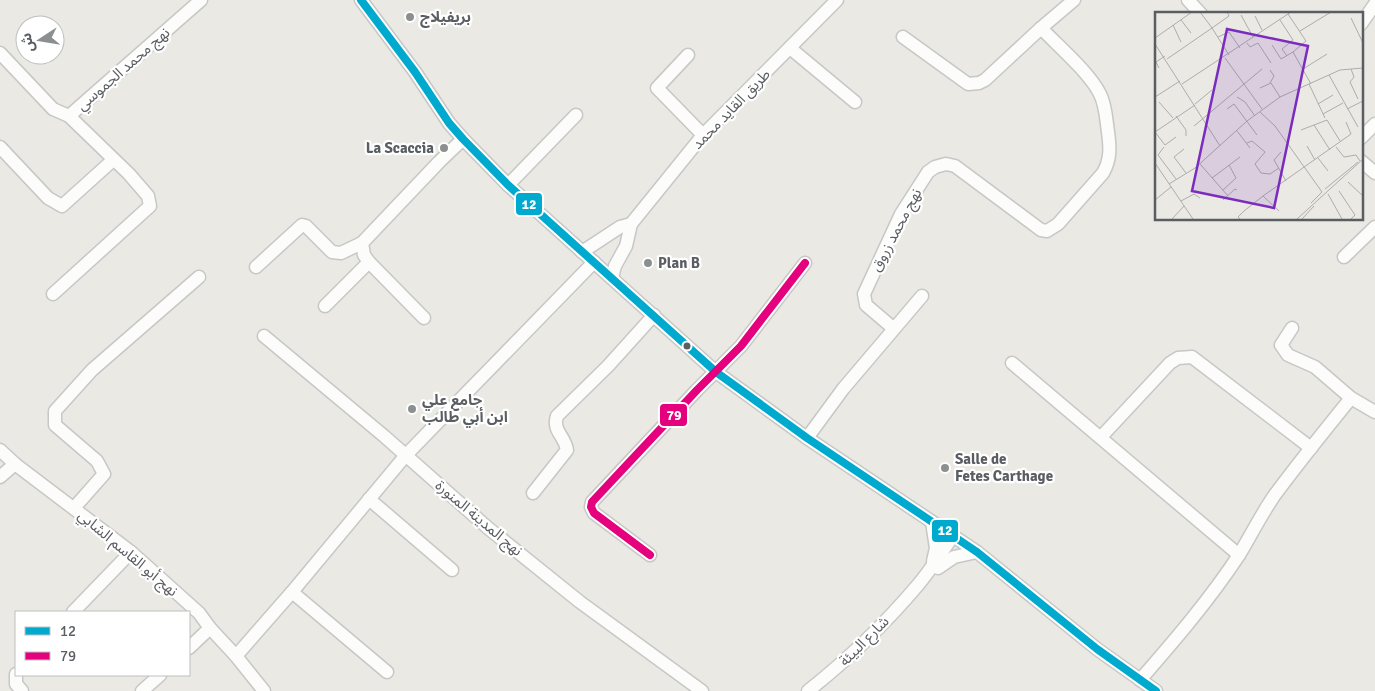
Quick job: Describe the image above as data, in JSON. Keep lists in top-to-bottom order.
{
  "streets": {
    "street": [
      "نهج محمد الجموسي",
      "طريق القايد محمد",
      "نهج محمد زروق",
      "نهج المدينة المنورة",
      "نهج أبو القاسم الشابي",
      "شارع البيئة"
    ]
  },
  "places": [
    "بريفيلاج",
    "La Scaccia",
    "Plan B",
    "جامع علي ابن أبي طالب",
    "Salle de Fetes Carthage"
  ],
  "lines": ["transit line 12", "transit line 79"],
  "legend": ["12", "79"],
  "north": "left"
}
